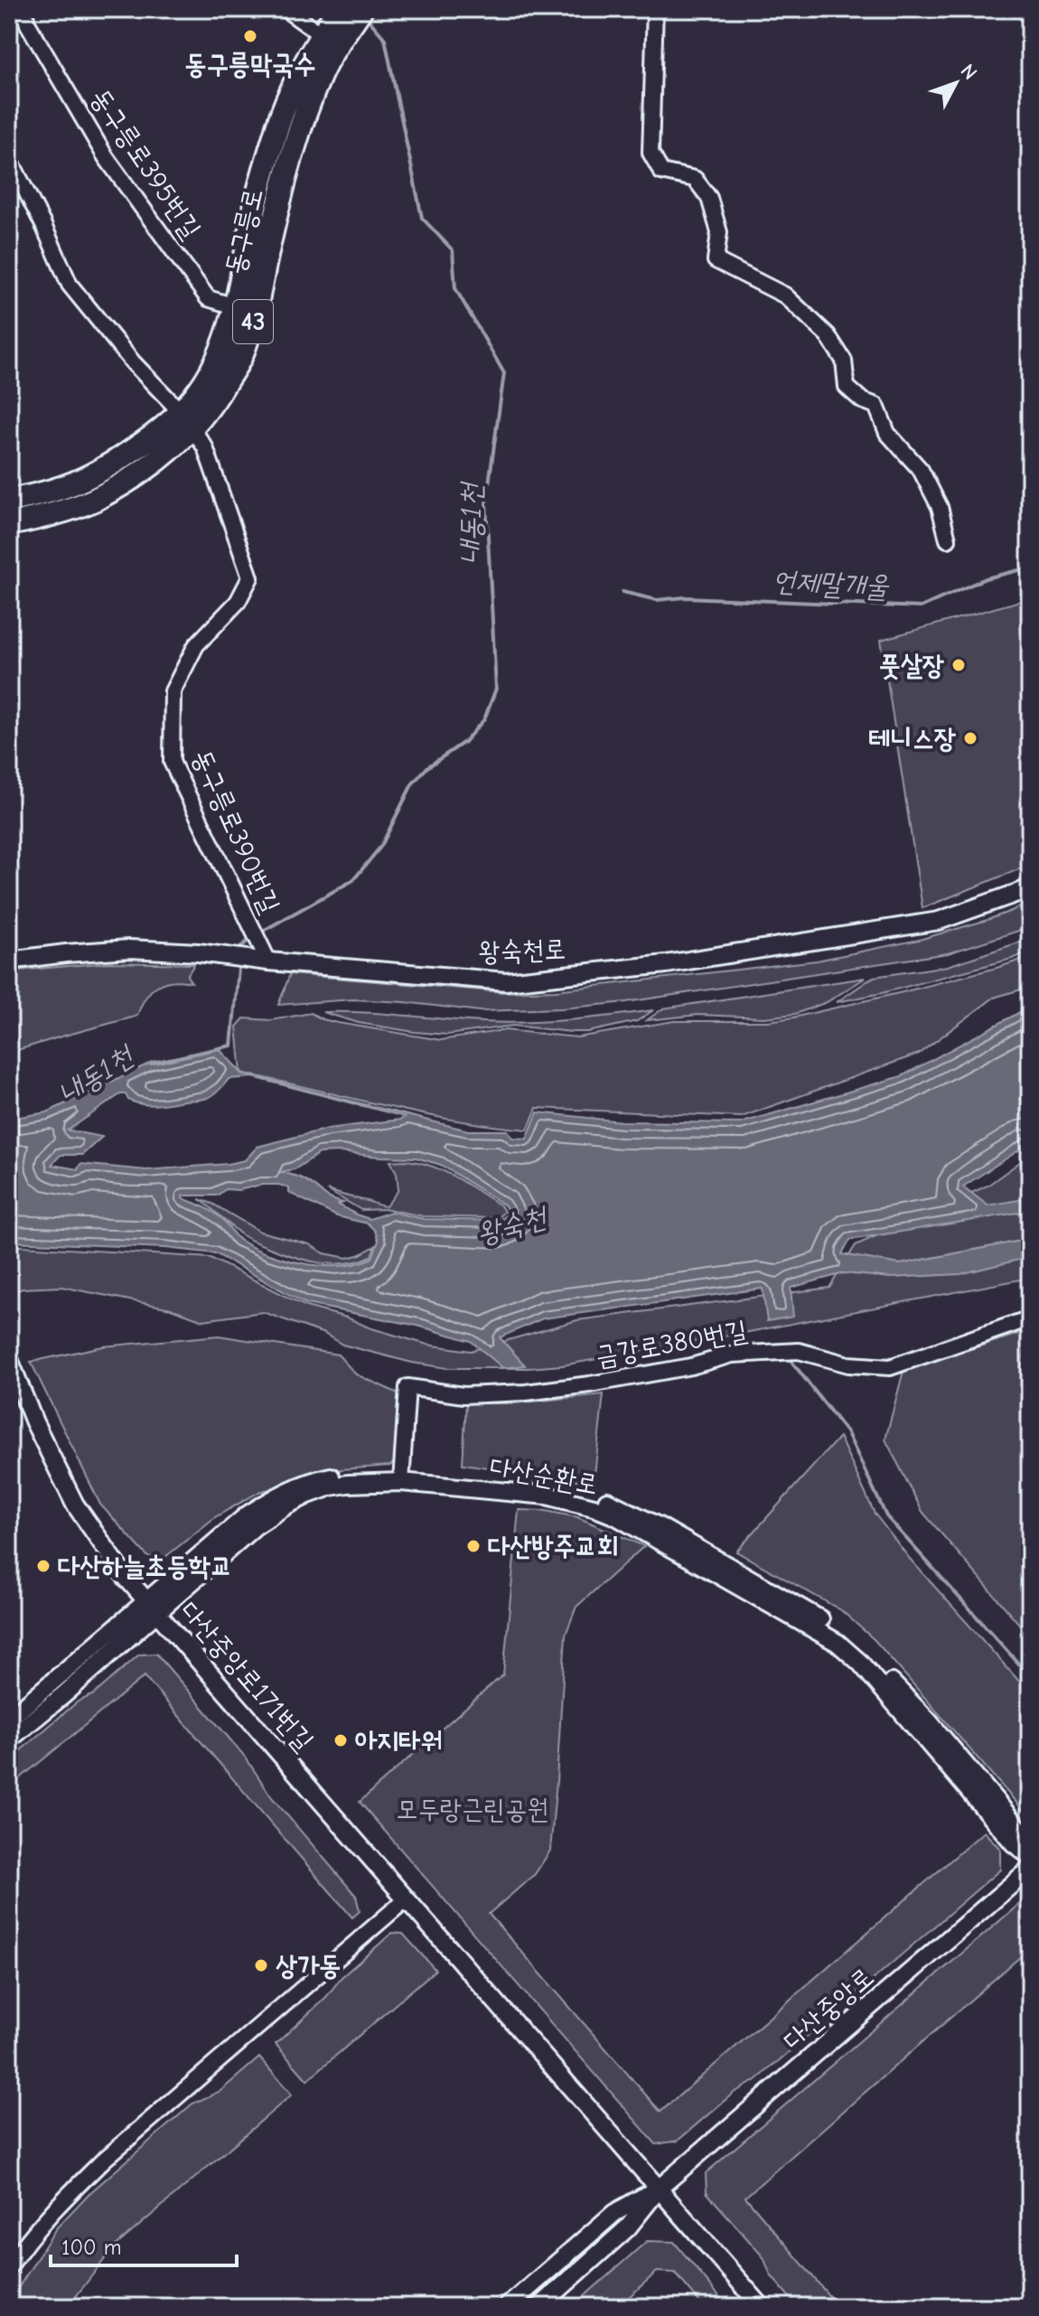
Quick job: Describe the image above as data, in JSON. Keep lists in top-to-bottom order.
{
  "streets": {
    "main road": ["동구릉로", "43"],
    "street": [
      "동구릉로395번길",
      "동구릉로390번길",
      "왕숙천로",
      "금강로380번길",
      "다산순환로",
      "다산중앙로171번길",
      "다산중앙로"
    ]
  },
  "crossings": [
    ["동구릉로395번길", "동구릉로"],
    ["동구릉로", "동구릉로390번길"],
    ["동구릉로390번길", "왕숙천로"],
    ["금강로380번길", "다산순환로"],
    ["다산순환로", "다산중앙로171번길"],
    ["다산중앙로171번길", "다산중앙로"]
  ],
  "water": ["내동1천", "언제말개울", "왕숙천"],
  "parks": ["모두랑근린공원"],
  "places": [
    "동구릉막국수",
    "풋살장",
    "테니스장",
    "다산방주교회",
    "다산하늘초등학교",
    "아지타워",
    "상가동"
  ],
  "scale_bar": "100 m",
  "north": "top right"
}
